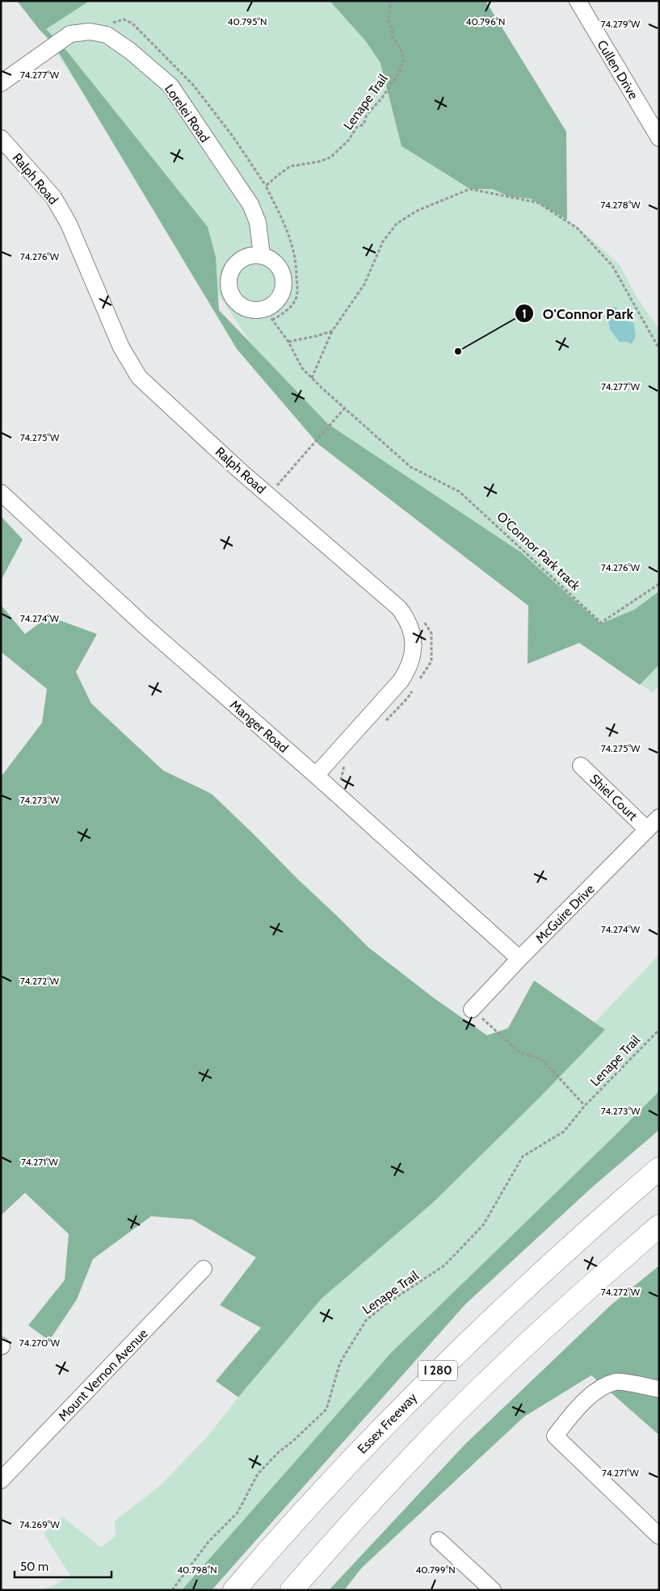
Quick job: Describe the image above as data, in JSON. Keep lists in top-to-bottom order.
{
  "streets": {
    "highway": ["I 280", "Essex Freeway"],
    "street": [
      "Cullen Drive",
      "Lorelei Road",
      "Ralph Road",
      "Manger Road",
      "Shiel Court",
      "McGuire Drive",
      "Mount Vernon Avenue"
    ],
    "path": ["Lenape Trail", "O'Connor Park track"]
  },
  "crossings": [
    ["Lenape Trail", "Lorelei Road"],
    ["Lenape Trail", "O'Connor Park track"],
    ["Lorelei Road", "O'Connor Park track"],
    ["Ralph Road", "Manger Road"],
    ["Manger Road", "McGuire Drive"],
    ["Shiel Court", "McGuire Drive"]
  ],
  "places": ["O'Connor Park"],
  "scale_bar": "50 m",
  "coordinates": [
    "40.795°N",
    "40.796°N",
    "74.279°W",
    "74.277°W",
    "74.278°W",
    "74.276°W",
    "74.275°W",
    "74.274°W",
    "74.273°W",
    "74.272°W",
    "74.271°W",
    "74.270°W",
    "74.269°W",
    "40.798°N",
    "40.799°N"
  ]
}
